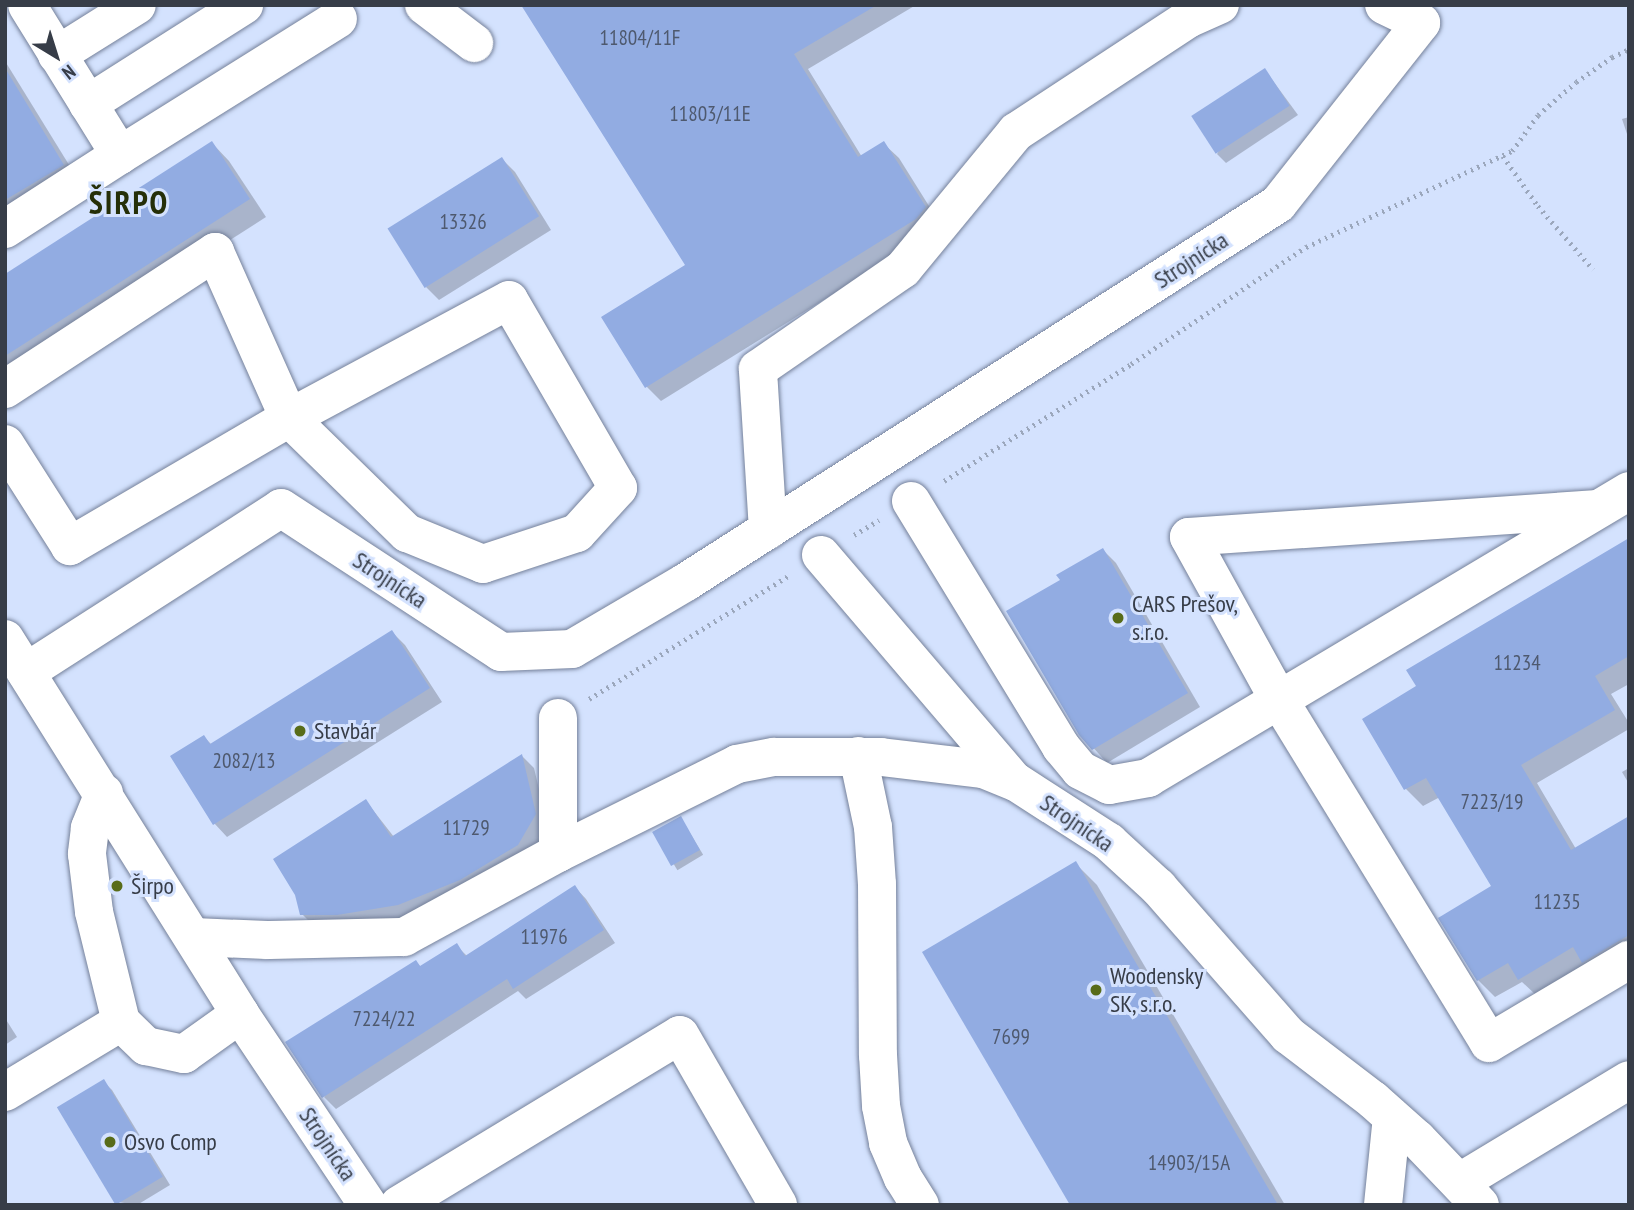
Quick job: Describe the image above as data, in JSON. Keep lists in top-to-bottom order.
{
  "streets": {
    "street": ["Strojnícka"]
  },
  "districts": ["ŠIRPO"],
  "places": [
    "CARS Prešov, s.r.o.",
    "Stavbár",
    "Širpo",
    "Woodensky SK, s.r.o.",
    "Osvo Comp"
  ],
  "house_numbers": [
    "11804/11F",
    "11803/11E",
    "13326",
    "11234",
    "2082/13",
    "7223/19",
    "11729",
    "11235",
    "11976",
    "7224/22",
    "7699",
    "14903/15A"
  ],
  "north": "bottom right"
}
